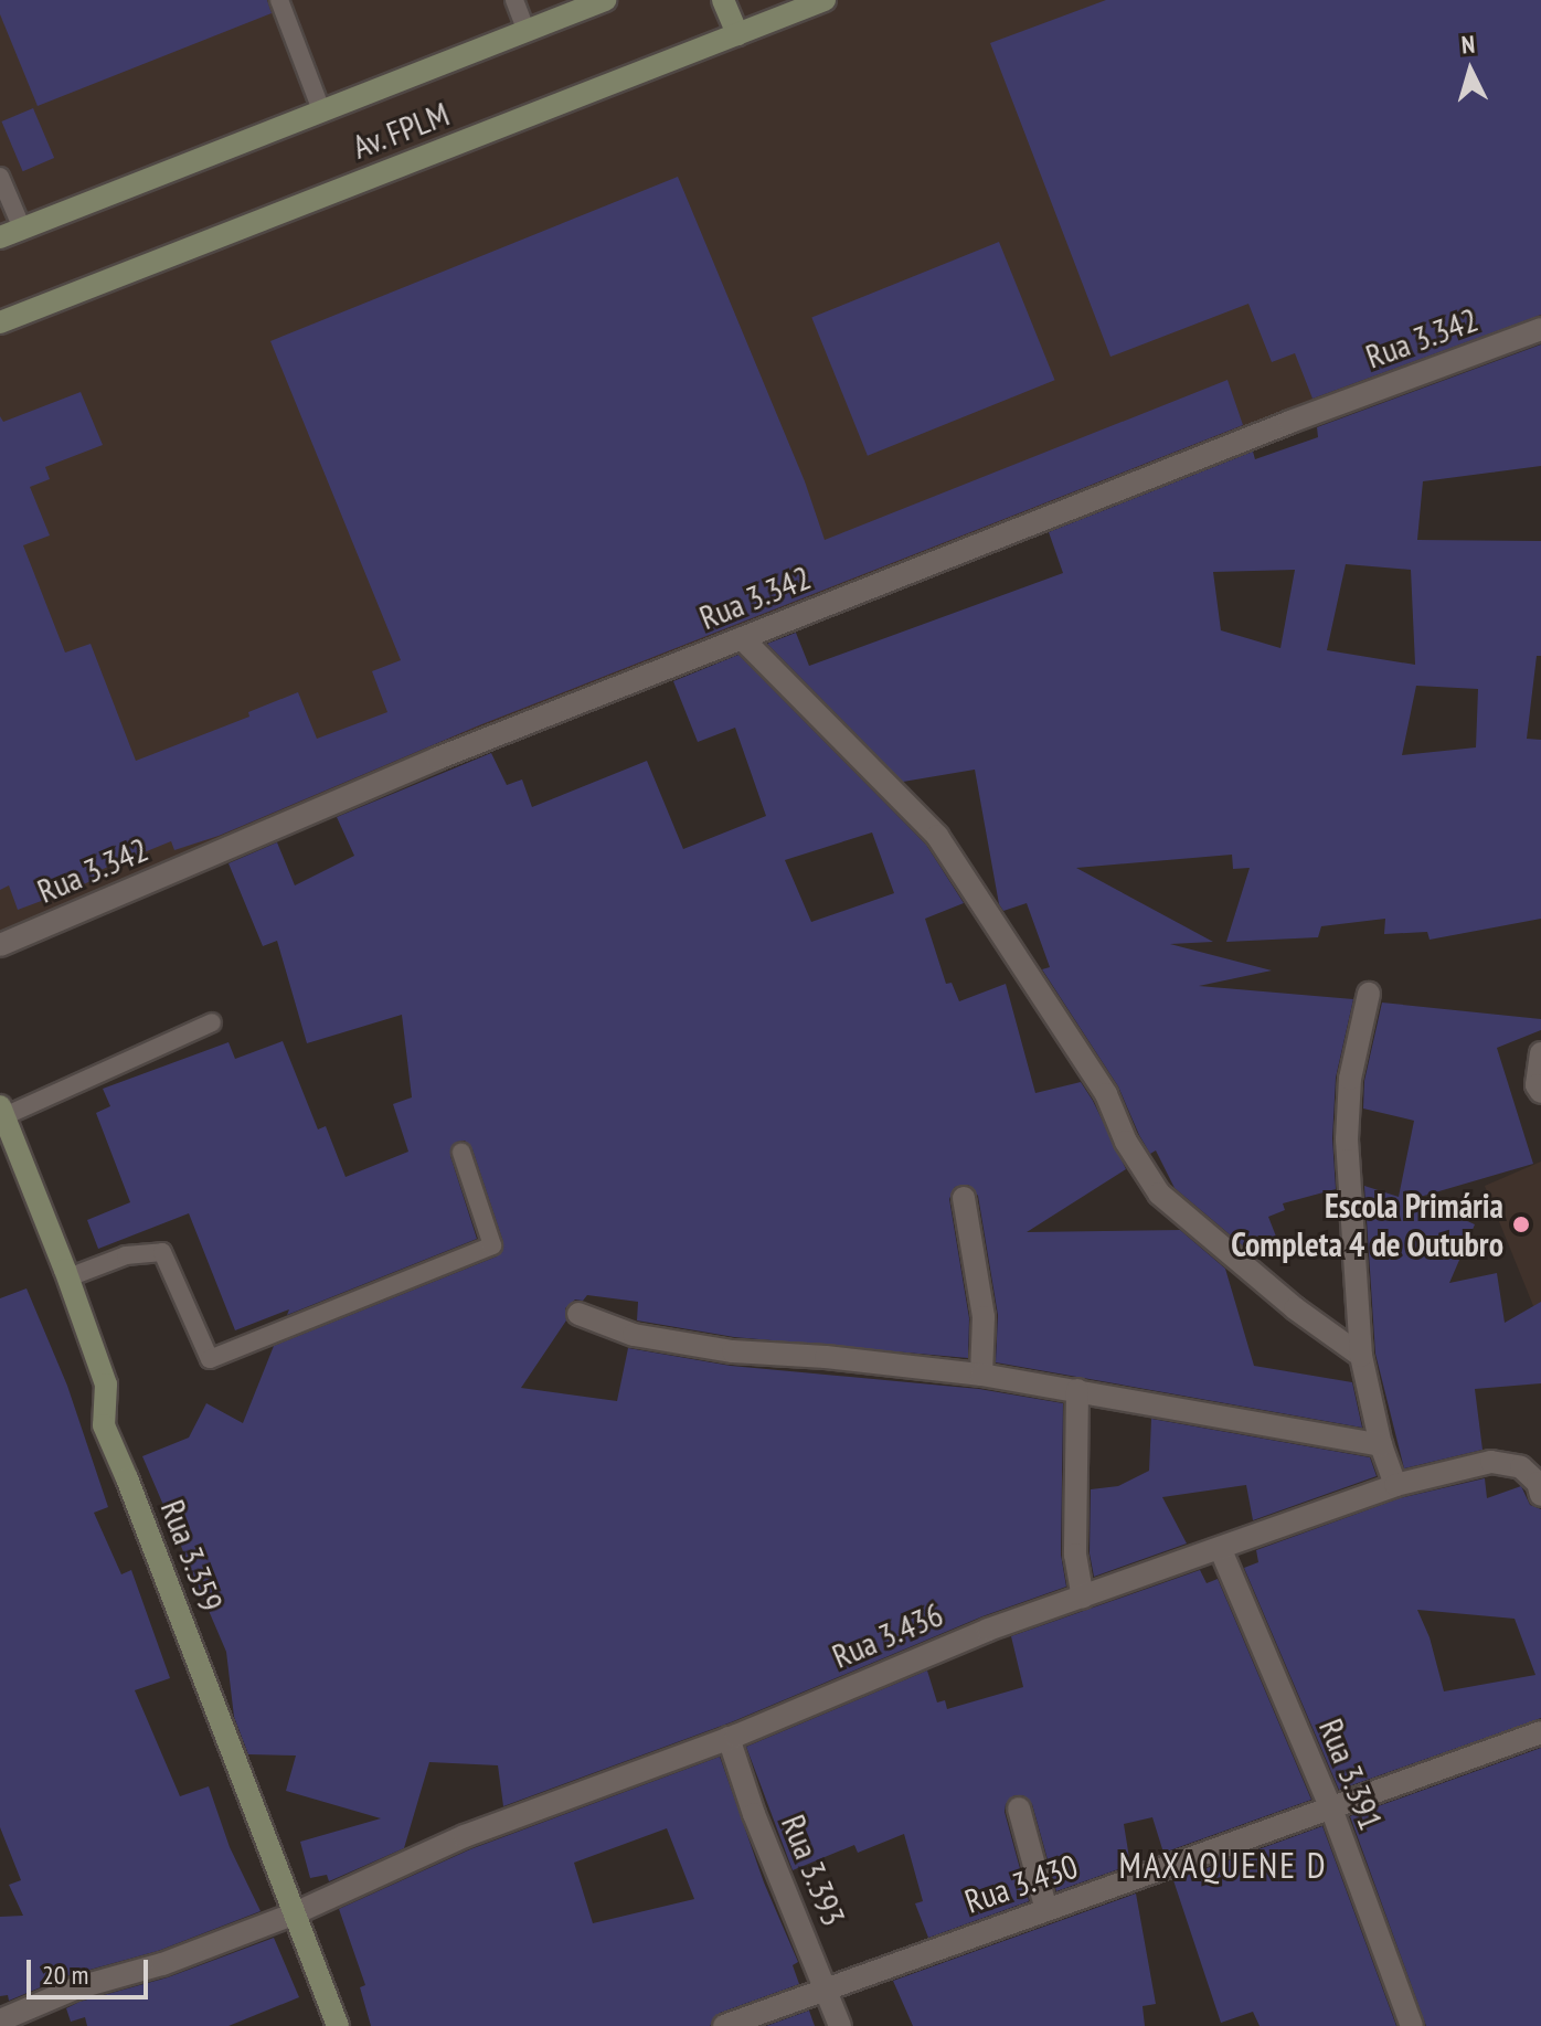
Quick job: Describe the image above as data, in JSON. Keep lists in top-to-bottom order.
{
  "streets": {
    "main road": ["Av. FPLM", "Rua 3.359"],
    "street": [
      "Rua 3.342",
      "Rua 3.436",
      "Rua 3.391",
      "Rua 3.393",
      "Rua 3.430"
    ]
  },
  "crossings": [
    ["Rua 3.359", "Rua 3.436"],
    ["Rua 3.436", "Rua 3.391"],
    ["Rua 3.436", "Rua 3.393"],
    ["Rua 3.391", "Rua 3.430"],
    ["Rua 3.393", "Rua 3.430"]
  ],
  "districts": ["MAXAQUENE D"],
  "places": ["Escola Primária Completa 4 de Outubro"],
  "scale_bar": "20 m",
  "north": "top"
}
